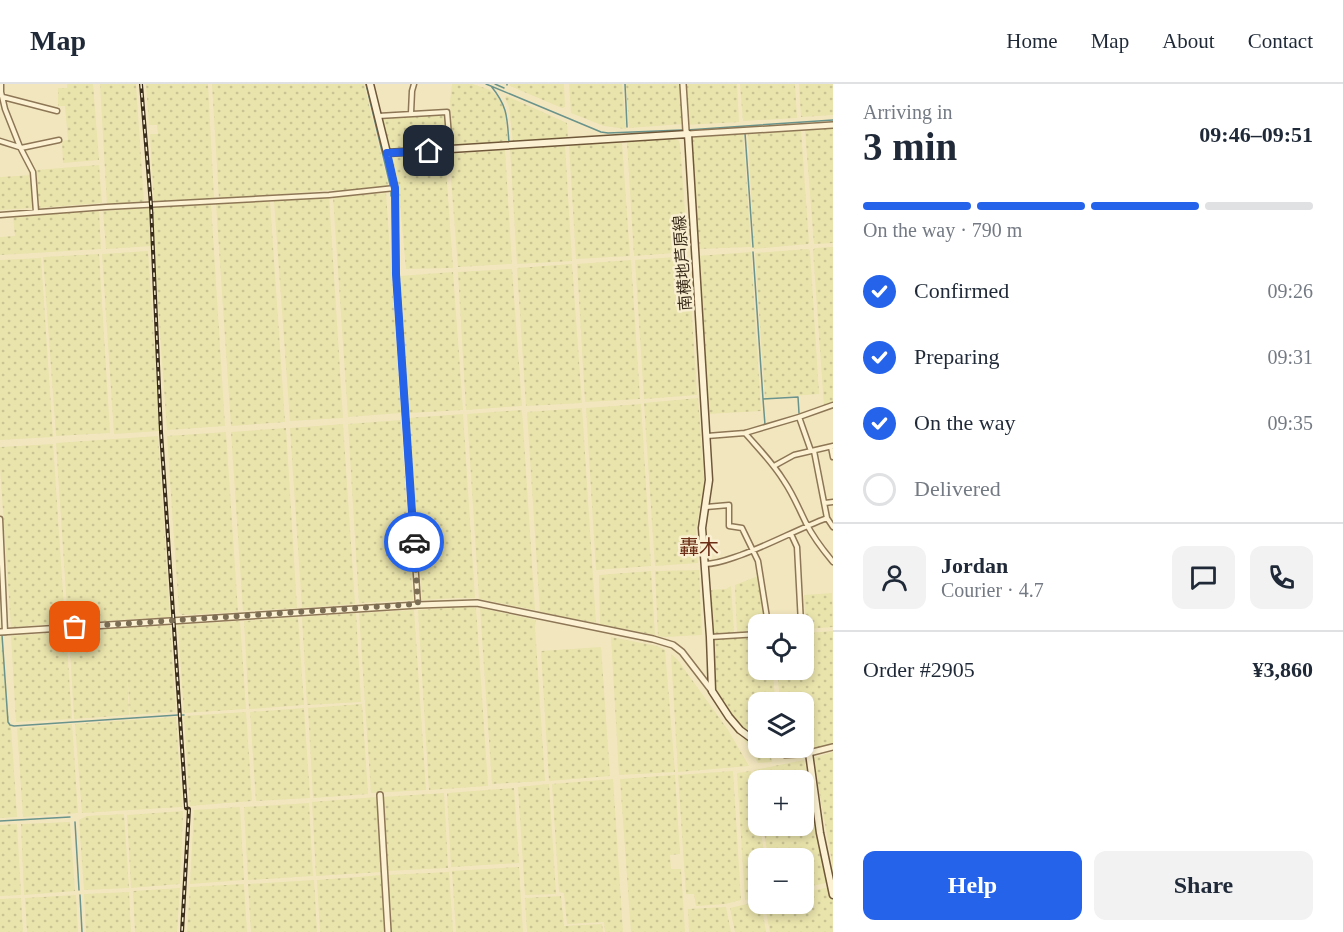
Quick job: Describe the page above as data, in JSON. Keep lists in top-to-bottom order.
{
  "streets": {
    "main road": ["南横地芦原線"]
  },
  "districts": ["轟木"],
  "page": {
    "header": "Map",
    "nav": [
      "Home",
      "Map",
      "About",
      "Contact"
    ],
    "heading": ["3 min", "Arriving in", "09:46–09:51"],
    "panel": [
      "Jordan",
      "Courier · 4.7",
      "Order #2905",
      "¥3,860"
    ],
    "bar": "On the way · 790 m",
    "list": [
      ["Confirmed", "09:26"],
      ["Preparing", "09:31"],
      ["On the way", "09:35"],
      "Delivered"
    ],
    "map_buttons": ["+", "−"],
    "buttons": ["Help", "Share"]
  }
}
